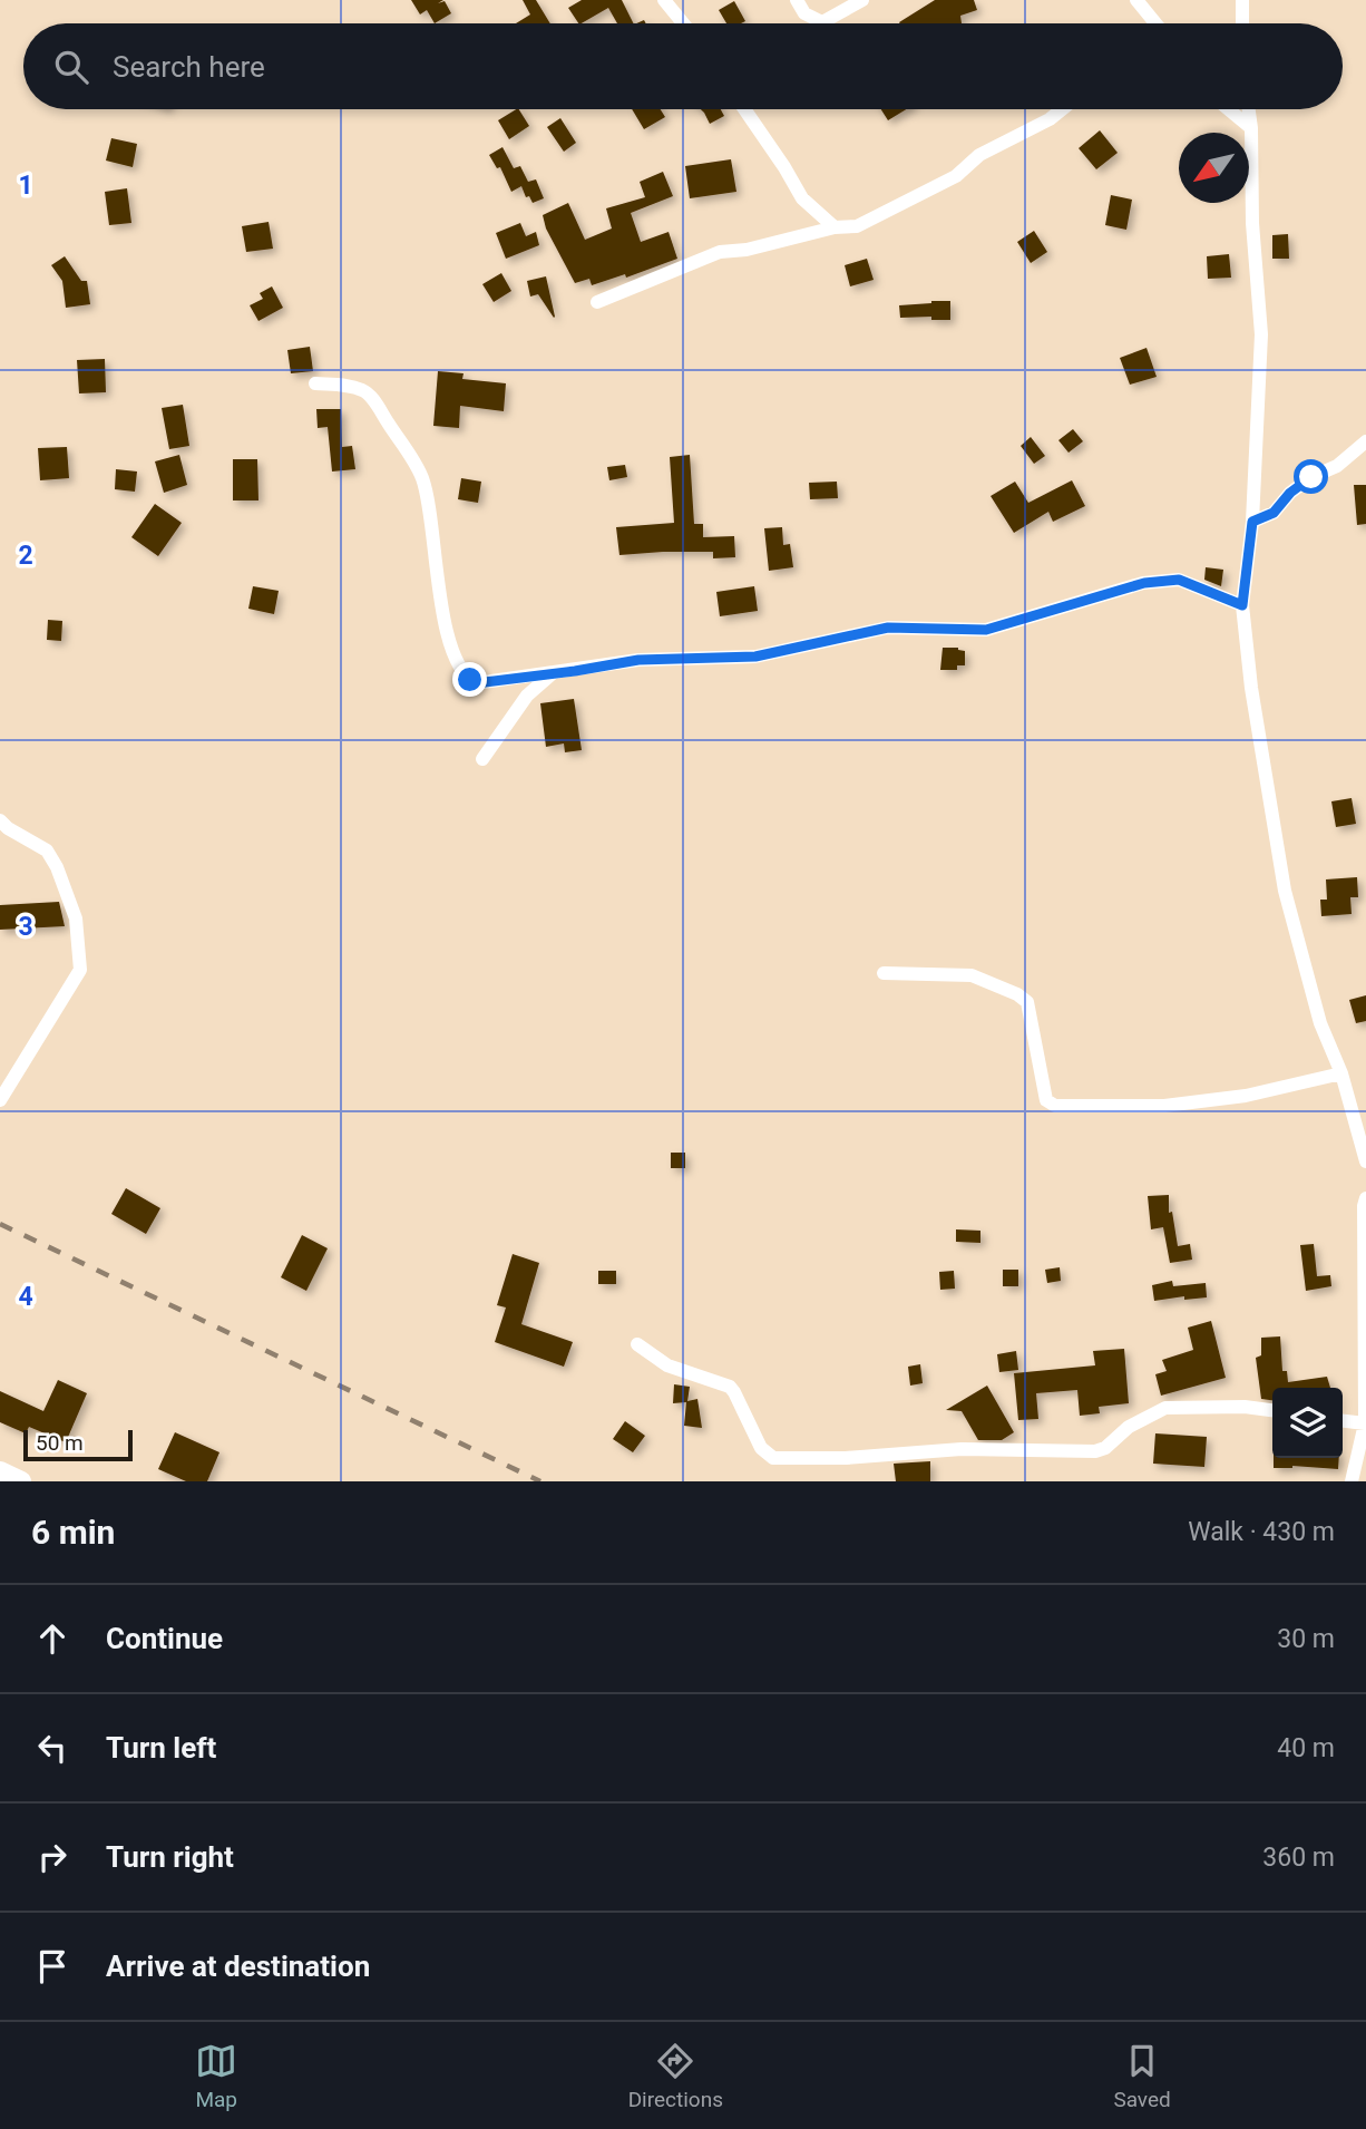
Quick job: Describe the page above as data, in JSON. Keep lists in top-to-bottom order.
{
  "scale_bar": "50 m",
  "north": "bottom left",
  "page": {
    "search": "Search here",
    "scale": "50 m",
    "heading": ["6 min", "Walk · 430 m"],
    "list": [
      ["Continue", "30 m"],
      ["Turn left", "40 m"],
      ["Turn right", "360 m"],
      "Arrive at destination"
    ],
    "nav": ["Map", "Directions", "Saved"]
  },
  "grid": {
    "rows": [
      "1",
      "2",
      "3",
      "4"
    ]
  }
}
